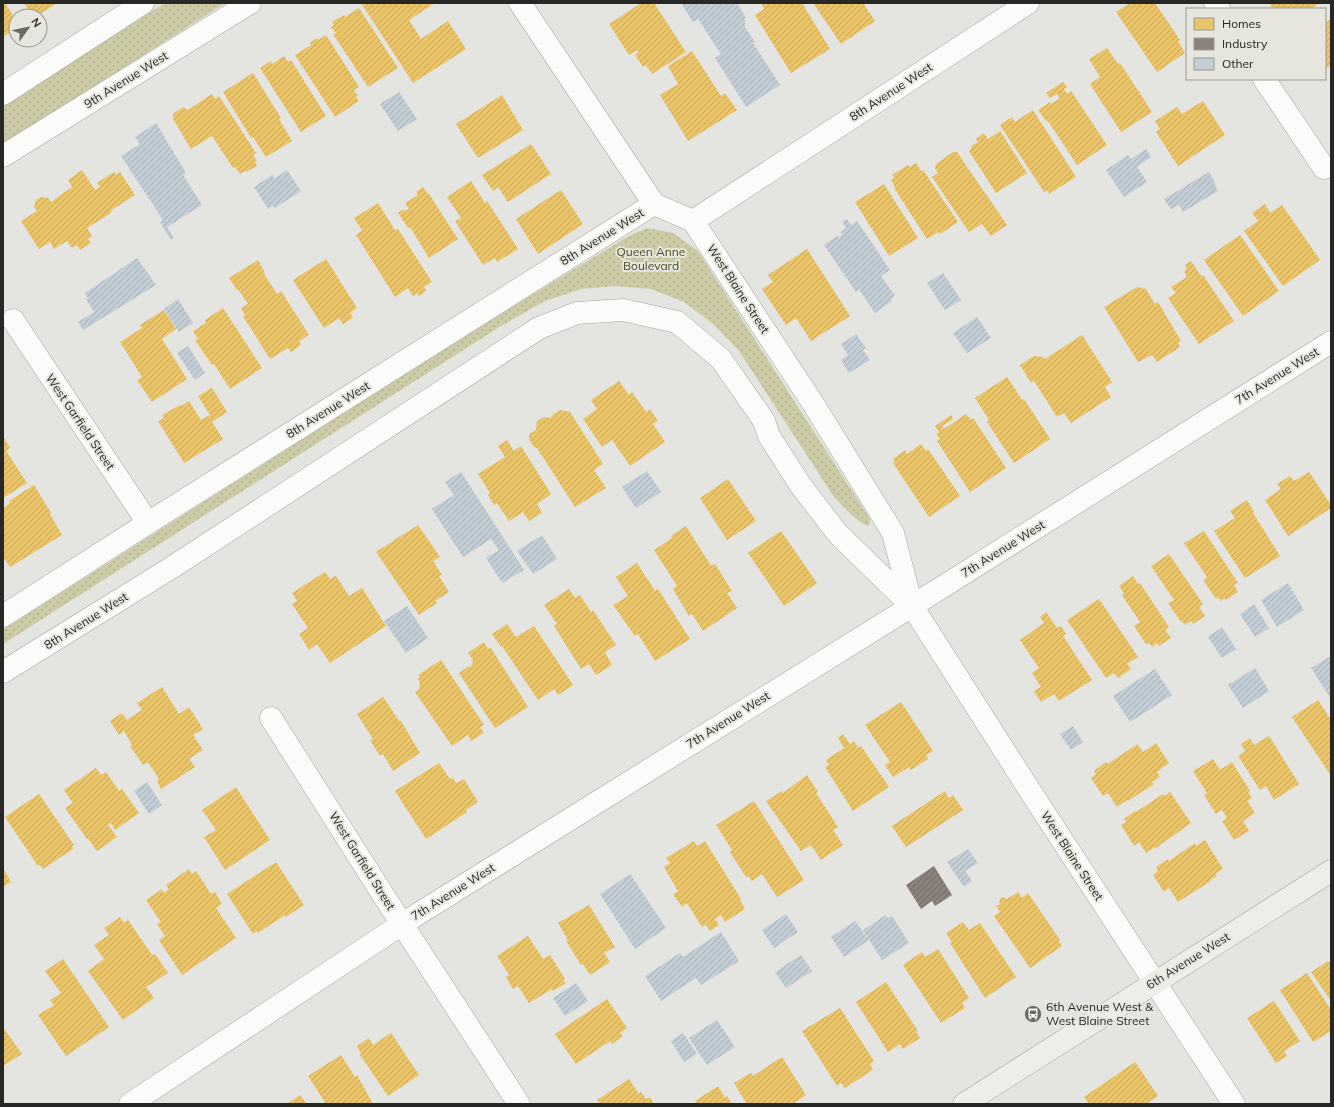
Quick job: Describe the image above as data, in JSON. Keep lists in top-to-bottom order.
{
  "streets": {
    "street": [
      "9th Avenue West",
      "8th Avenue West",
      "West Blaine Street",
      "7th Avenue West",
      "West Garfield Street",
      "6th Avenue West"
    ]
  },
  "crossings": [
    ["8th Avenue West", "West Blaine Street"],
    ["8th Avenue West", "West Garfield Street"],
    ["West Blaine Street", "7th Avenue West"],
    ["West Blaine Street", "6th Avenue West"],
    ["7th Avenue West", "West Garfield Street"]
  ],
  "parks": ["Queen Anne Boulevard"],
  "places": {
    "bus stop": ["6th Avenue West & West Blaine Street"]
  },
  "legend": ["Homes", "Industry", "Other"],
  "north": "top right"
}
